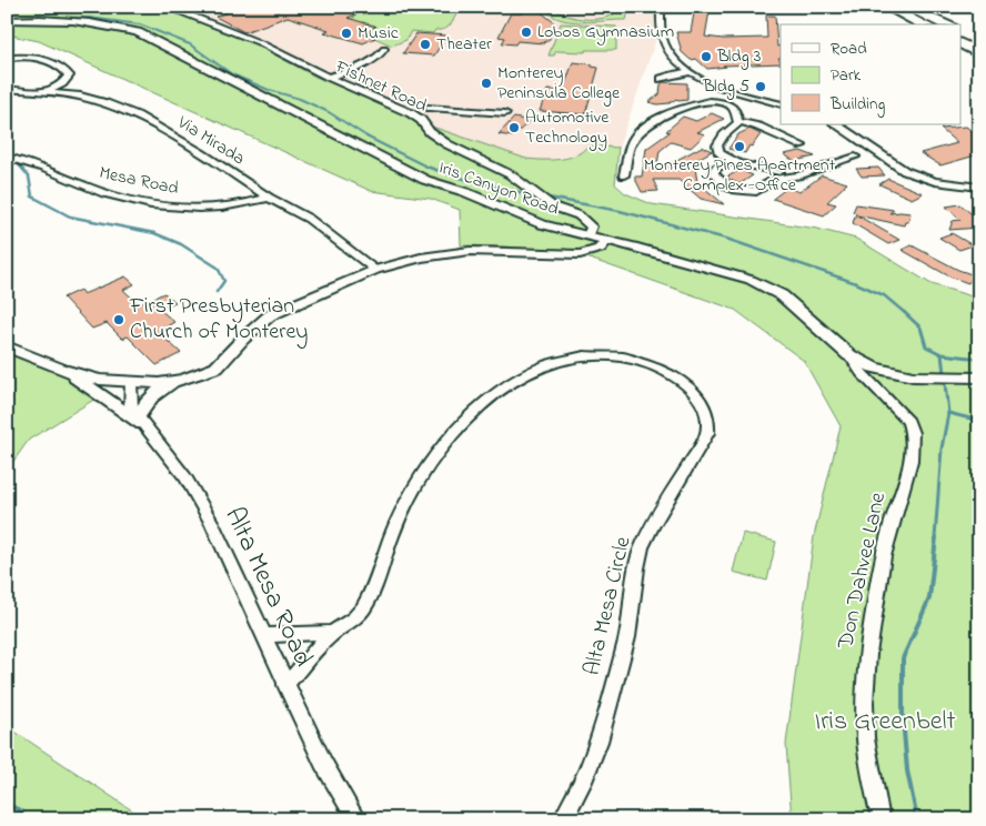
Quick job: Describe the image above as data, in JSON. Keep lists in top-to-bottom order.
{
  "streets": {
    "street": [
      "Fishnet Road",
      "Via Mirada",
      "Mesa Road",
      "Iris Canyon Road",
      "Don Dahvee Lane",
      "Alta Mesa Road",
      "Alta Mesa Circle"
    ]
  },
  "crossings": [
    ["Fishnet Road", "Iris Canyon Road"],
    ["Via Mirada", "Mesa Road"],
    ["Iris Canyon Road", "Don Dahvee Lane"],
    ["Alta Mesa Road", "Alta Mesa Circle"]
  ],
  "parks": ["Iris Greenbelt"],
  "places": [
    "Lobos Gymnasium",
    "Music",
    "Theater",
    "Bldg 3",
    "Monterey Peninsula College",
    "Bldg 5",
    "Automotive Technology",
    "Monterey Pines Apartment Complex -Office",
    "First Presbyterian Church of Monterey"
  ],
  "legend": ["Road", "Park", "Building"]
}
